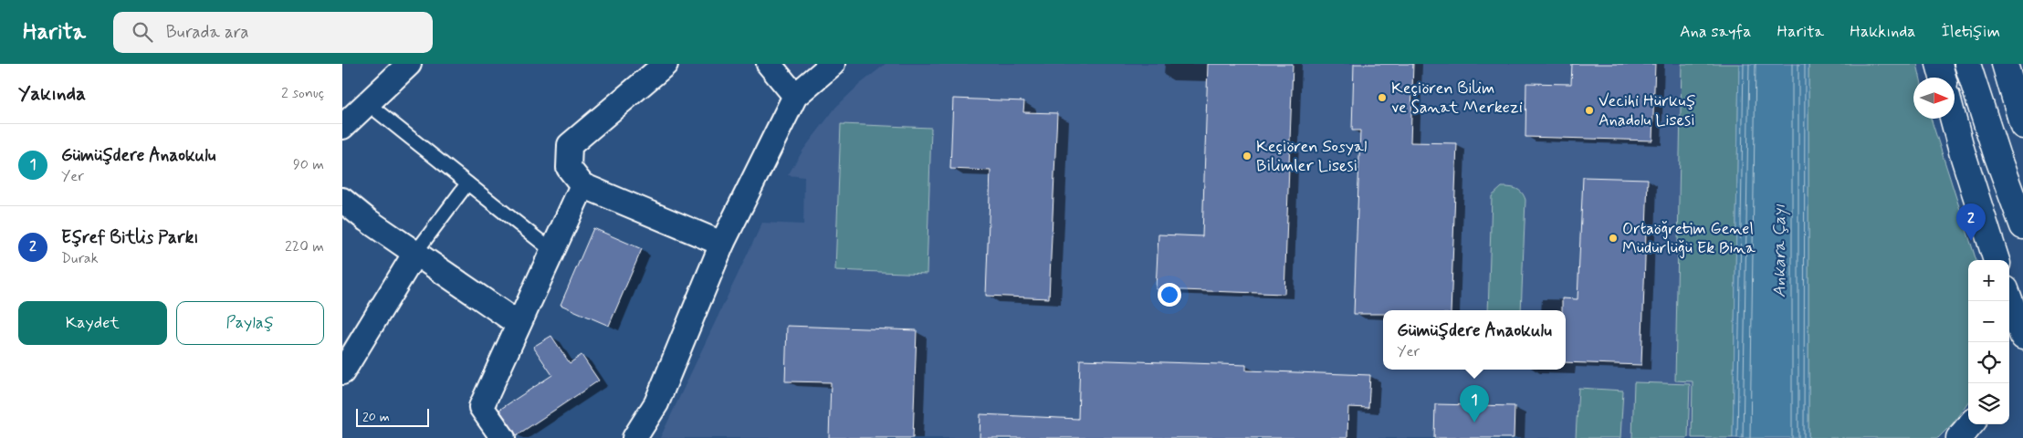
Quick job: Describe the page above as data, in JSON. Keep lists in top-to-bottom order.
{
  "water": ["Ankara Çayı"],
  "places": [
    "Keçiören Bilim ve Sanat Merkezi",
    "Vecihi Hürkuş Anadolu Lisesi",
    "Keçiören Sosyal Bilimler Lisesi",
    "Ortaöğretim Genel Müdürlüğü Ek Bina"
  ],
  "scale_bar": "20 m",
  "north": "right",
  "page": {
    "header": "Harita",
    "search": "Burada ara",
    "nav": [
      "Ana sayfa",
      "Harita",
      "Hakkında",
      "İletişim"
    ],
    "heading": ["Yakında", "2 sonuç"],
    "list": [
      {
        "mark": "1",
        "name": "Gümüşdere Anaokulu",
        "note": "Yer",
        "value": "90 m"
      },
      {
        "mark": "2",
        "name": "Eşref Bitlis Parkı",
        "note": "Durak",
        "value": "220 m"
      }
    ],
    "pins": ["2", "1"],
    "map_buttons": ["+", "−"],
    "buttons": ["Kaydet", "Paylaş"],
    "popup": ["Gümüşdere Anaokulu", "Yer"],
    "scale": "20 m"
  }
}
